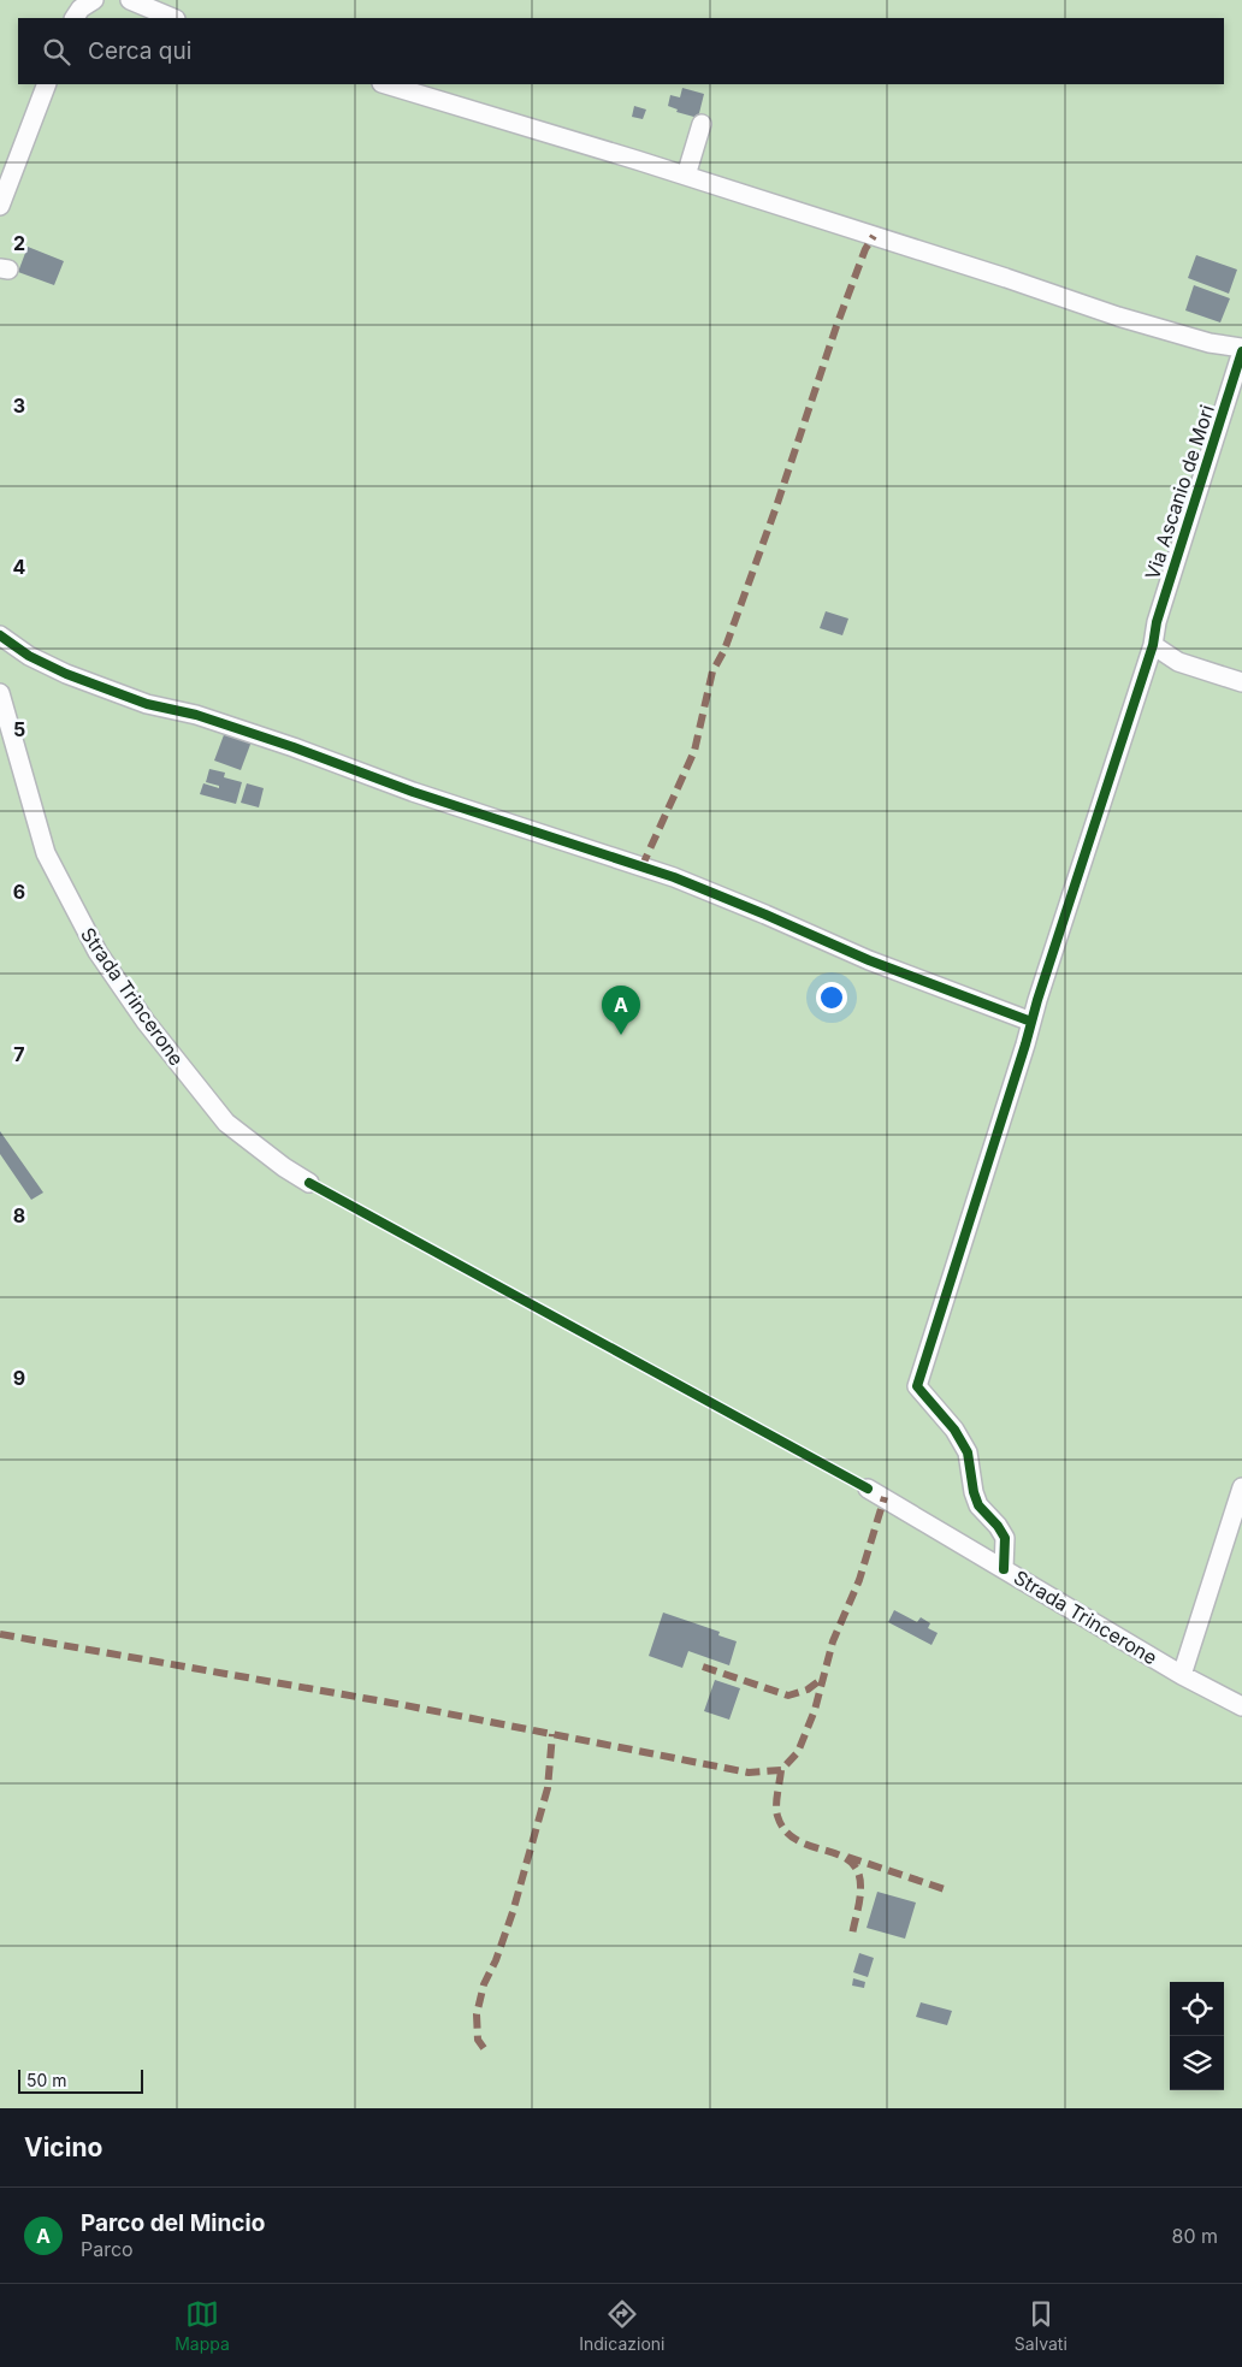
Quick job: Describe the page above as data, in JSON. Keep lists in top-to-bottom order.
{
  "streets": {
    "street": ["Via Ascanio de Mori", "Strada Trincerone"]
  },
  "crossings": [
    ["Via Ascanio de Mori", "Strada Trincerone"]
  ],
  "scale_bar": "50 m",
  "page": {
    "search": "Cerca qui",
    "pins": "A",
    "scale": "50 m",
    "heading": "Vicino",
    "list": [
      {
        "mark": "A",
        "name": "Parco del Mincio",
        "note": "Parco",
        "value": "80 m"
      }
    ],
    "nav": ["Mappa", "Indicazioni", "Salvati"]
  },
  "grid": {
    "rows": [
      "2",
      "3",
      "4",
      "5",
      "6",
      "7",
      "8",
      "9"
    ]
  }
}
